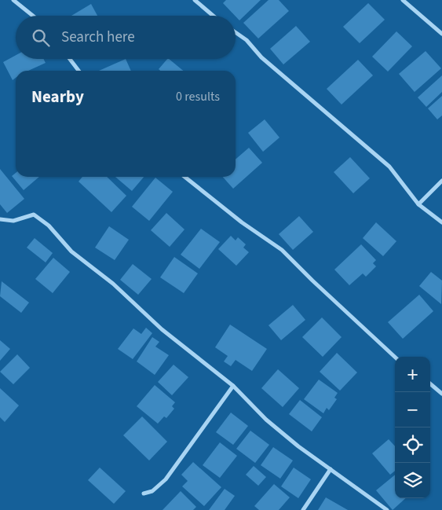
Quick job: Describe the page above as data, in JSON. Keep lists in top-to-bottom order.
{
  "page": {
    "search": "Search here",
    "heading": ["Nearby", "0 results"],
    "map_buttons": ["+", "−"]
  }
}
